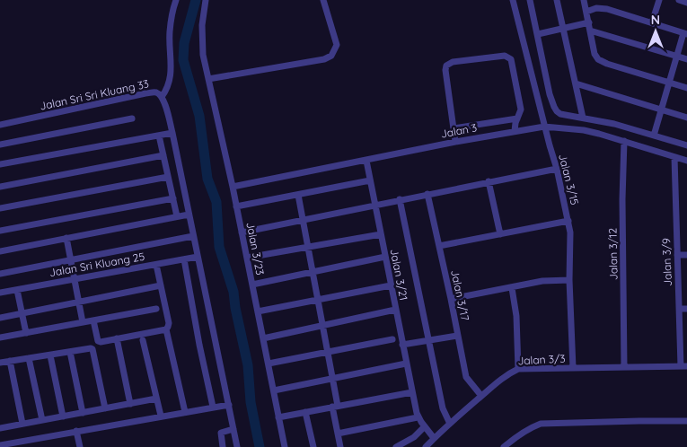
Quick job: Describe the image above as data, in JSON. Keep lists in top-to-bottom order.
{
  "streets": {
    "street": [
      "Jalan Sri Sri Kluang 33",
      "Jalan 3",
      "Jalan 3/15",
      "Jalan 3/23",
      "Jalan 3/12",
      "Jalan 3/9",
      "Jalan Sri Kluang 25",
      "Jalan 3/21",
      "Jalan 3/17",
      "Jalan 3/3"
    ]
  },
  "crossings": [
    ["Jalan Sri Sri Kluang 33", "Jalan Sri Kluang 25"],
    ["Jalan 3", "Jalan 3/15"],
    ["Jalan 3", "Jalan 3/23"],
    ["Jalan 3", "Jalan 3/12"],
    ["Jalan 3", "Jalan 3/9"],
    ["Jalan 3", "Jalan 3/21"],
    ["Jalan 3/15", "Jalan 3/3"],
    ["Jalan 3/12", "Jalan 3/3"],
    ["Jalan 3/9", "Jalan 3/3"],
    ["Jalan 3/17", "Jalan 3/3"]
  ],
  "north": "top"
}
